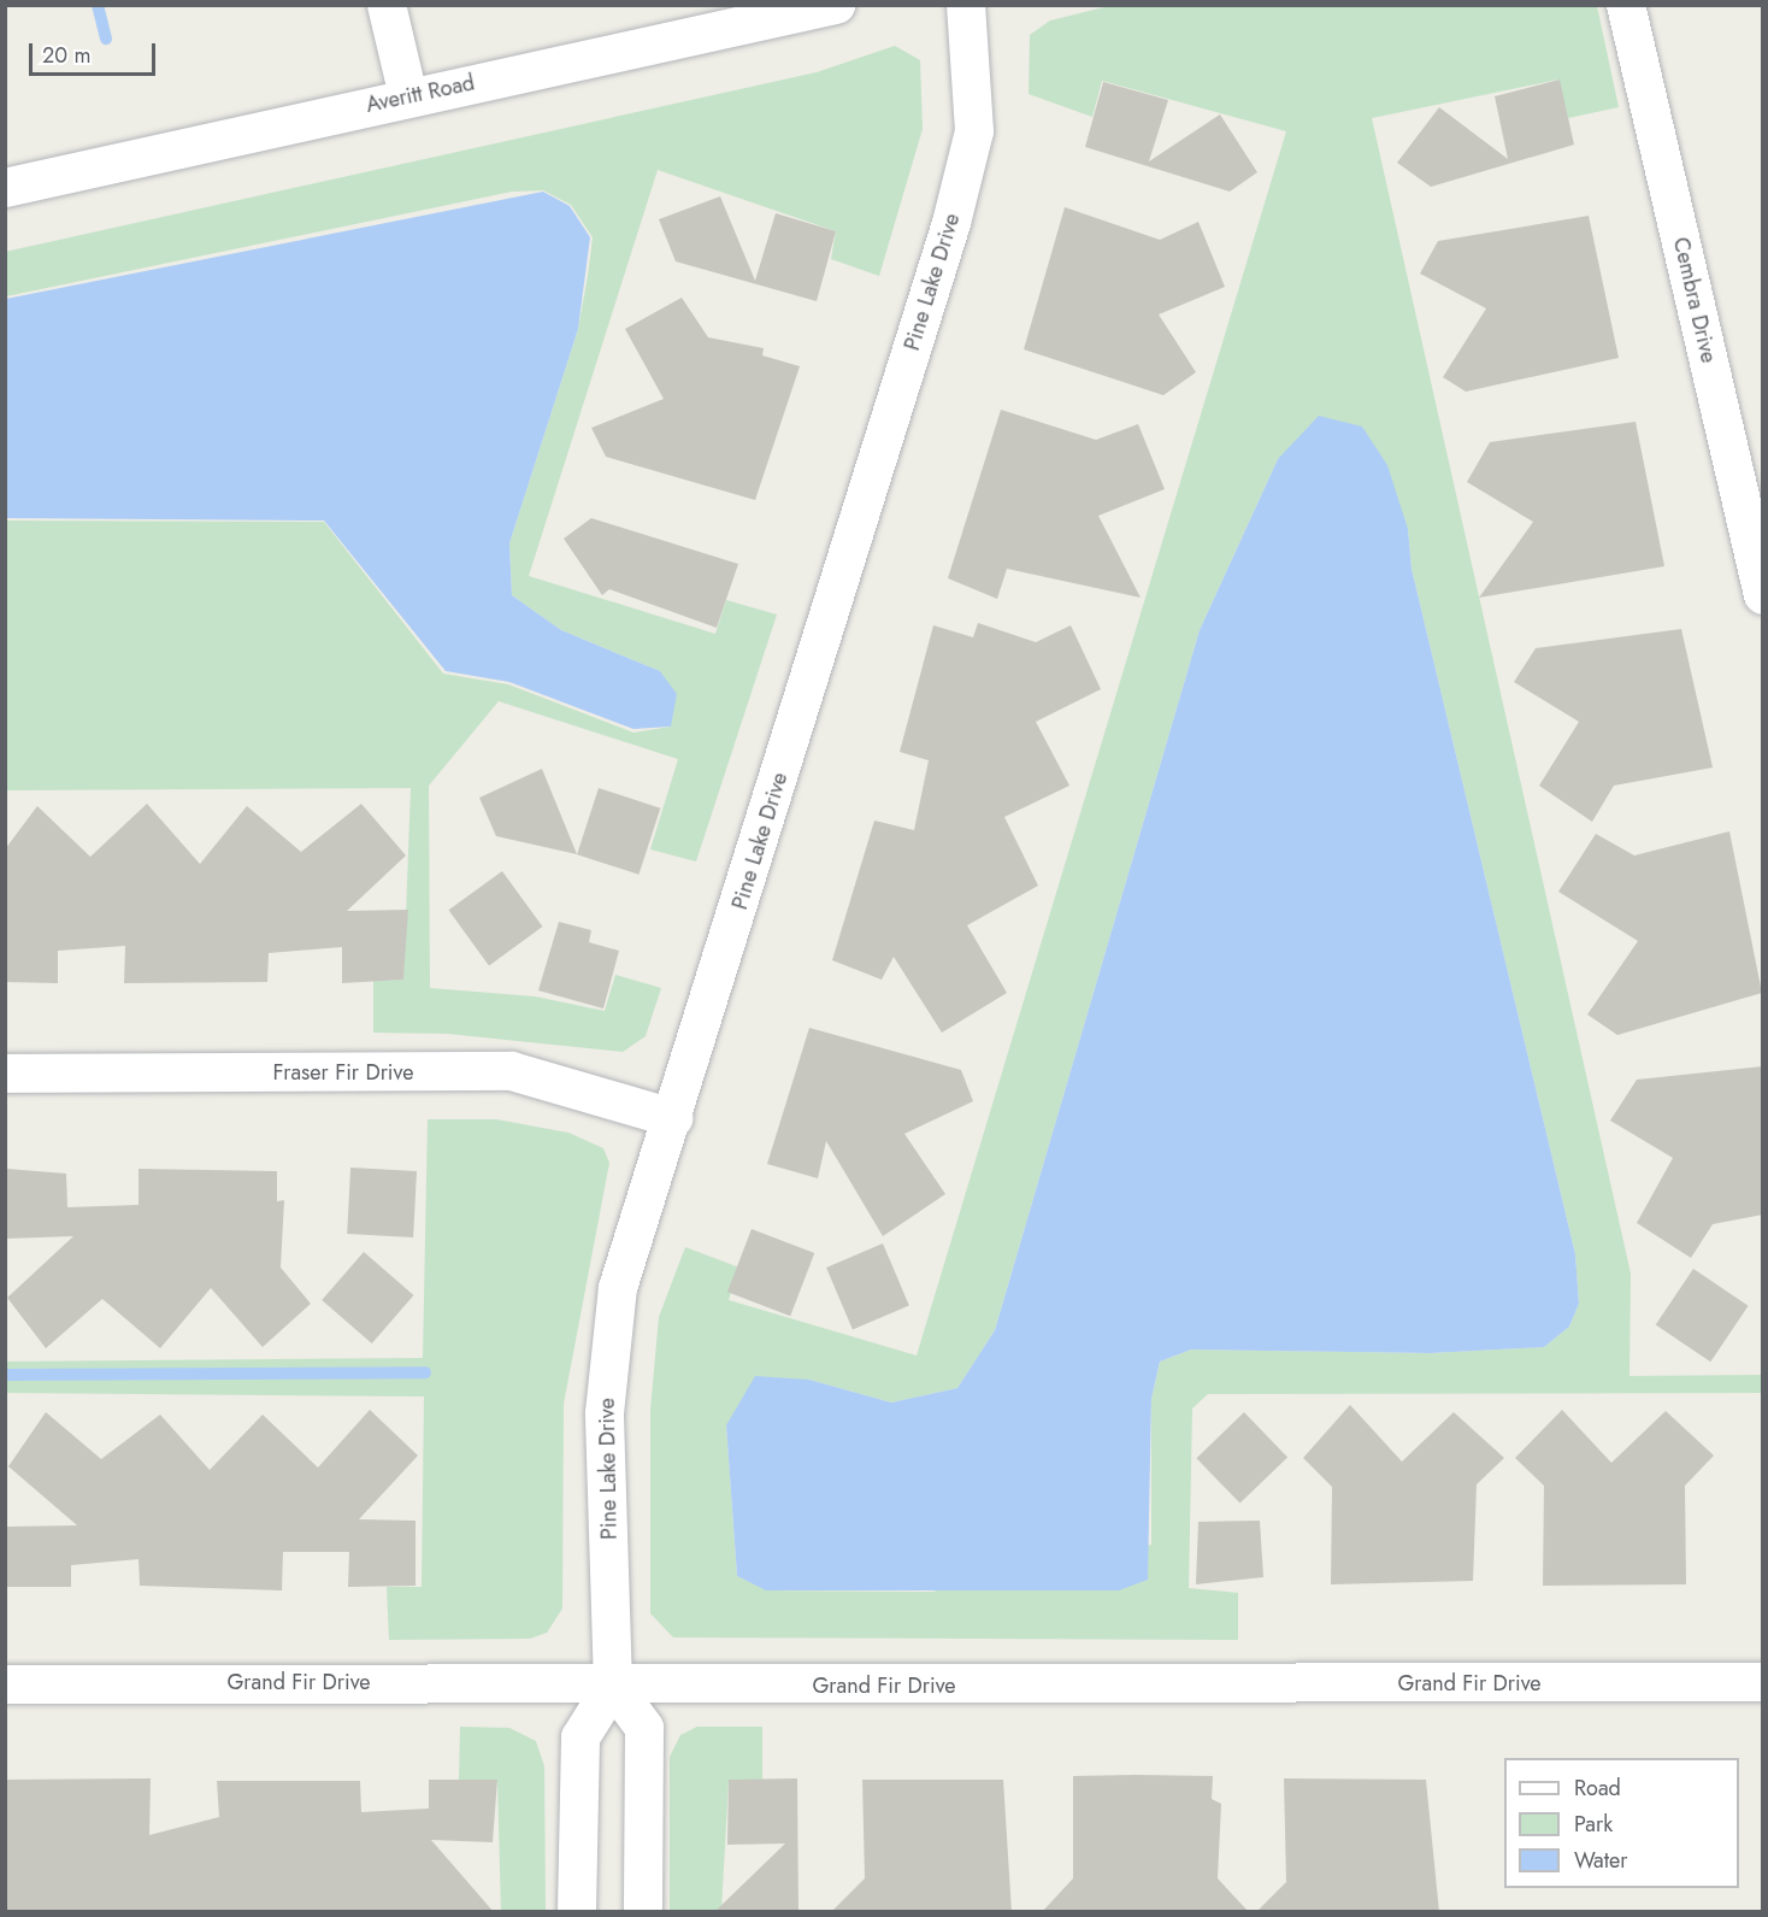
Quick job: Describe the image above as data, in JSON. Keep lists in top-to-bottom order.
{
  "streets": {
    "street": [
      "Averitt Road",
      "Pine Lake Drive",
      "Cembra Drive",
      "Fraser Fir Drive",
      "Grand Fir Drive"
    ]
  },
  "crossings": [
    ["Pine Lake Drive", "Fraser Fir Drive"],
    ["Pine Lake Drive", "Grand Fir Drive"]
  ],
  "legend": ["Road", "Park", "Water"],
  "scale_bar": "20 m"
}
